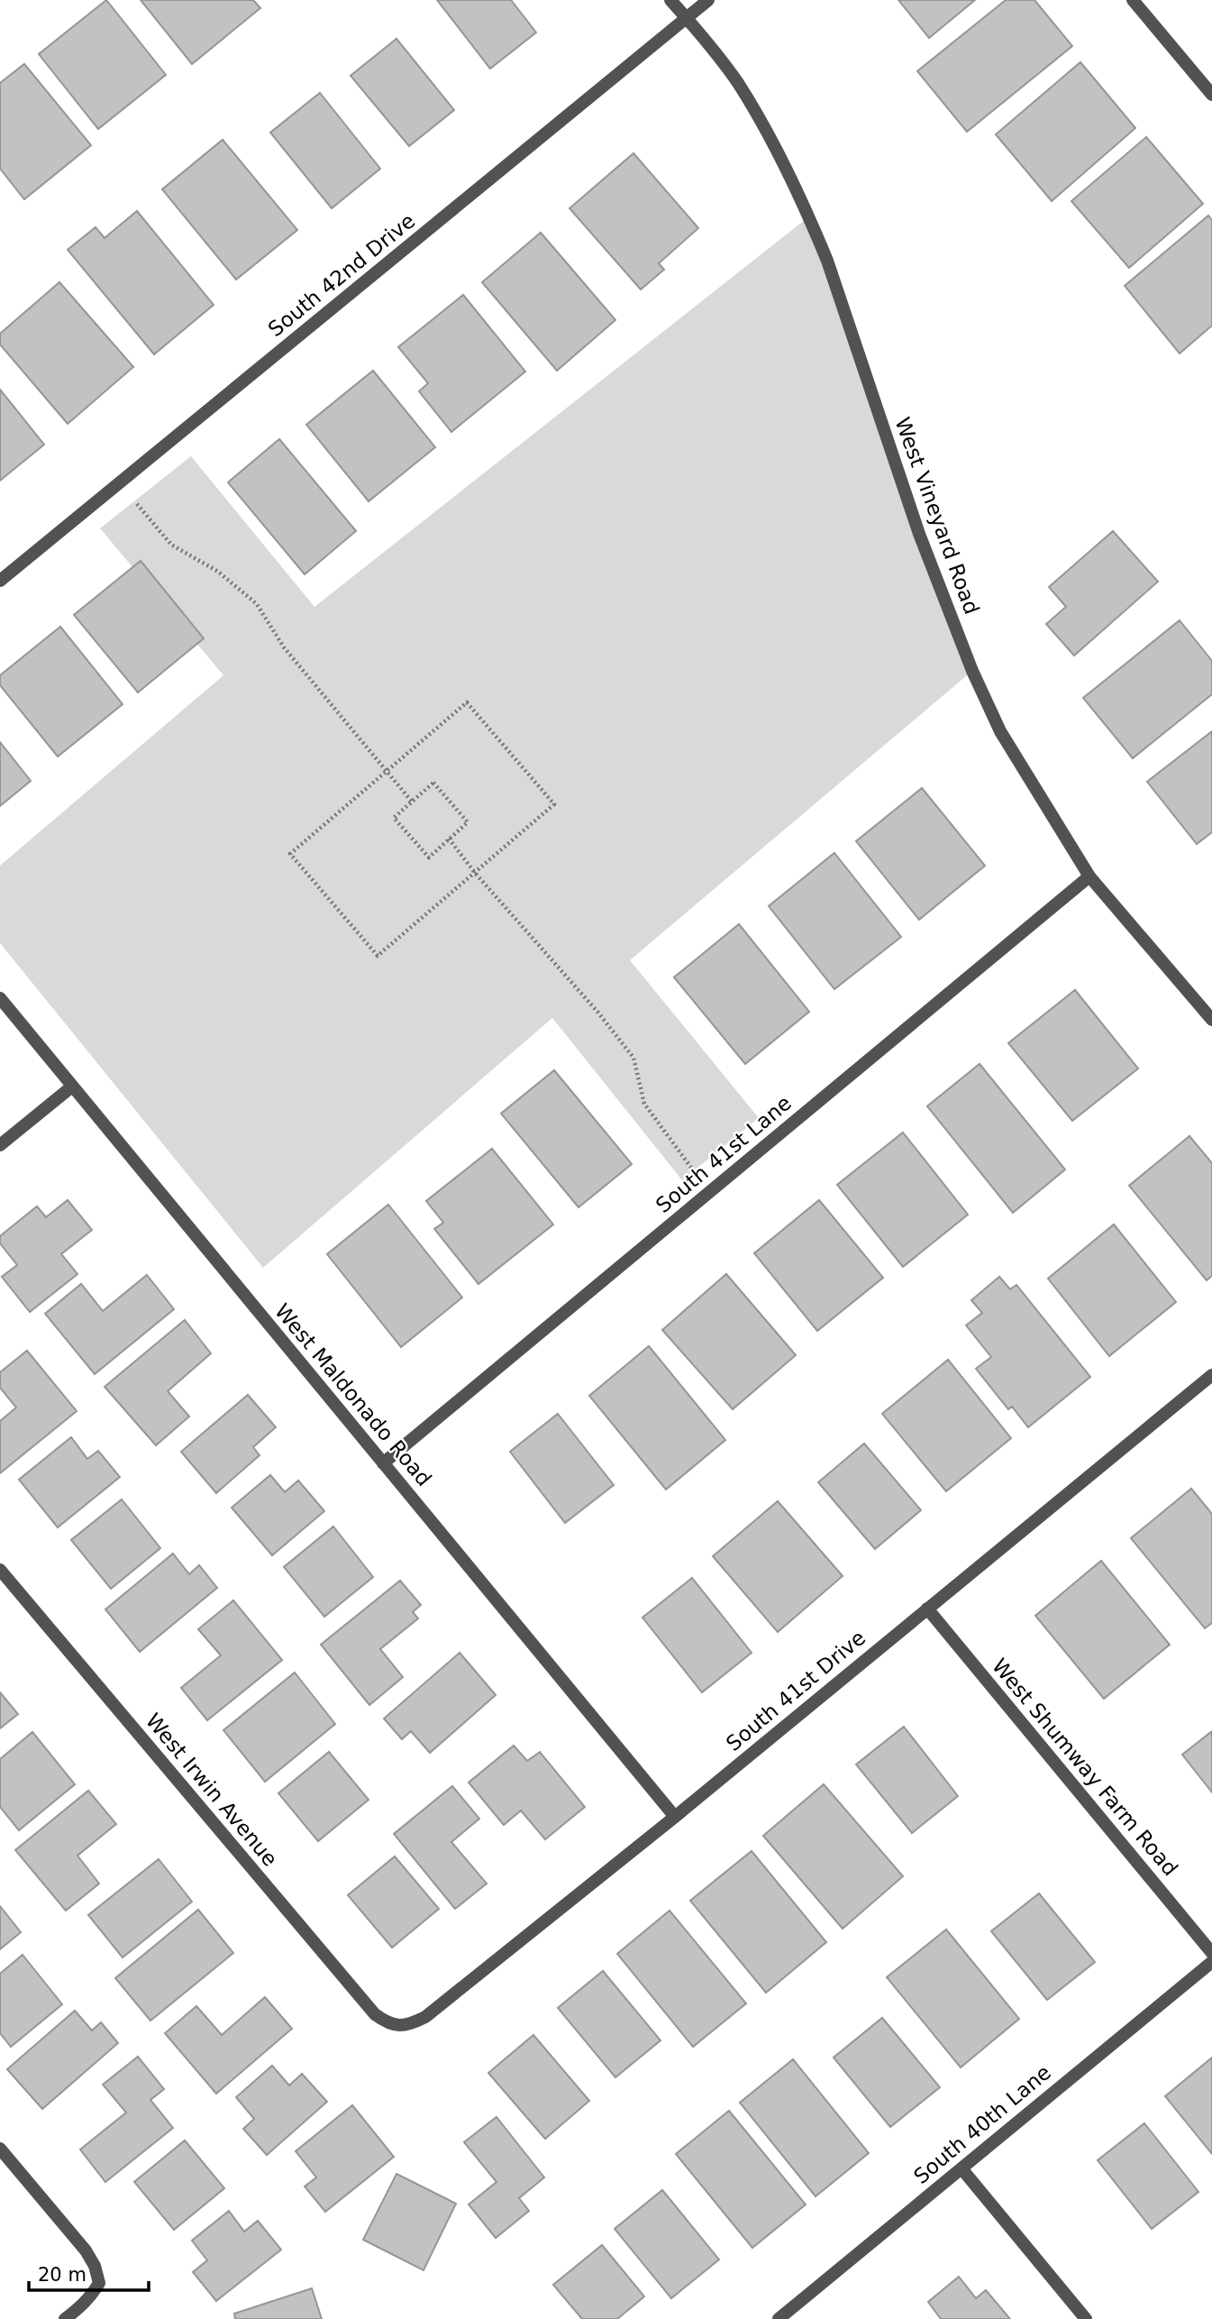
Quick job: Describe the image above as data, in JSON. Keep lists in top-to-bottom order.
{
  "streets": {
    "street": [
      "South 42nd Drive",
      "West Vineyard Road",
      "South 41st Lane",
      "West Maldonado Road",
      "South 41st Drive",
      "West Shumway Farm Road",
      "West Irwin Avenue",
      "South 40th Lane"
    ]
  },
  "crossings": [
    ["South 42nd Drive", "West Vineyard Road"],
    ["West Vineyard Road", "South 41st Lane"],
    ["South 41st Lane", "West Maldonado Road"],
    ["West Maldonado Road", "South 41st Drive"],
    ["South 41st Drive", "West Shumway Farm Road"],
    ["South 41st Drive", "West Irwin Avenue"]
  ],
  "scale_bar": "20 m"
}
